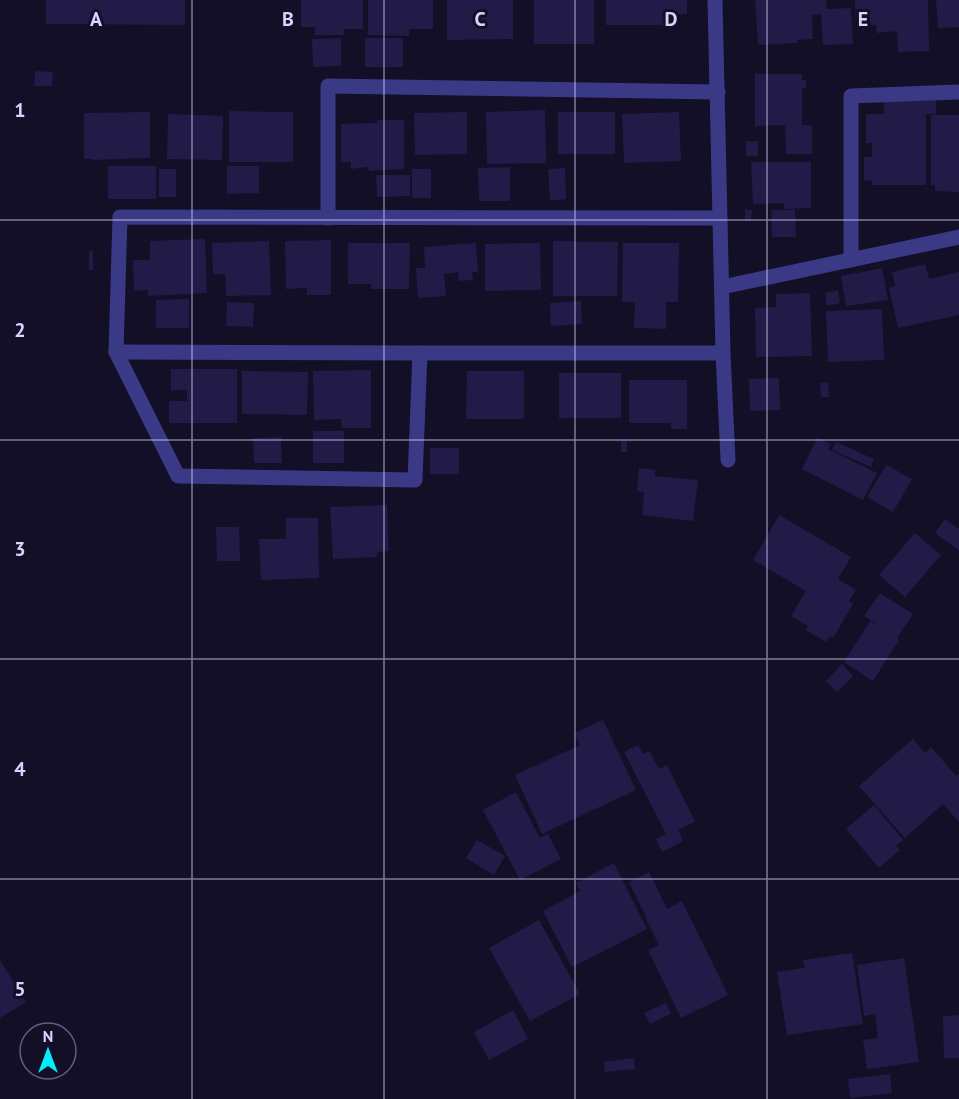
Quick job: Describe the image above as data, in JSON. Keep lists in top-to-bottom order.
{
  "north": "top",
  "grid": {
    "columns": [
      "A",
      "B",
      "C",
      "D",
      "E"
    ],
    "rows": [
      "1",
      "2",
      "3",
      "4",
      "5"
    ]
  }
}
